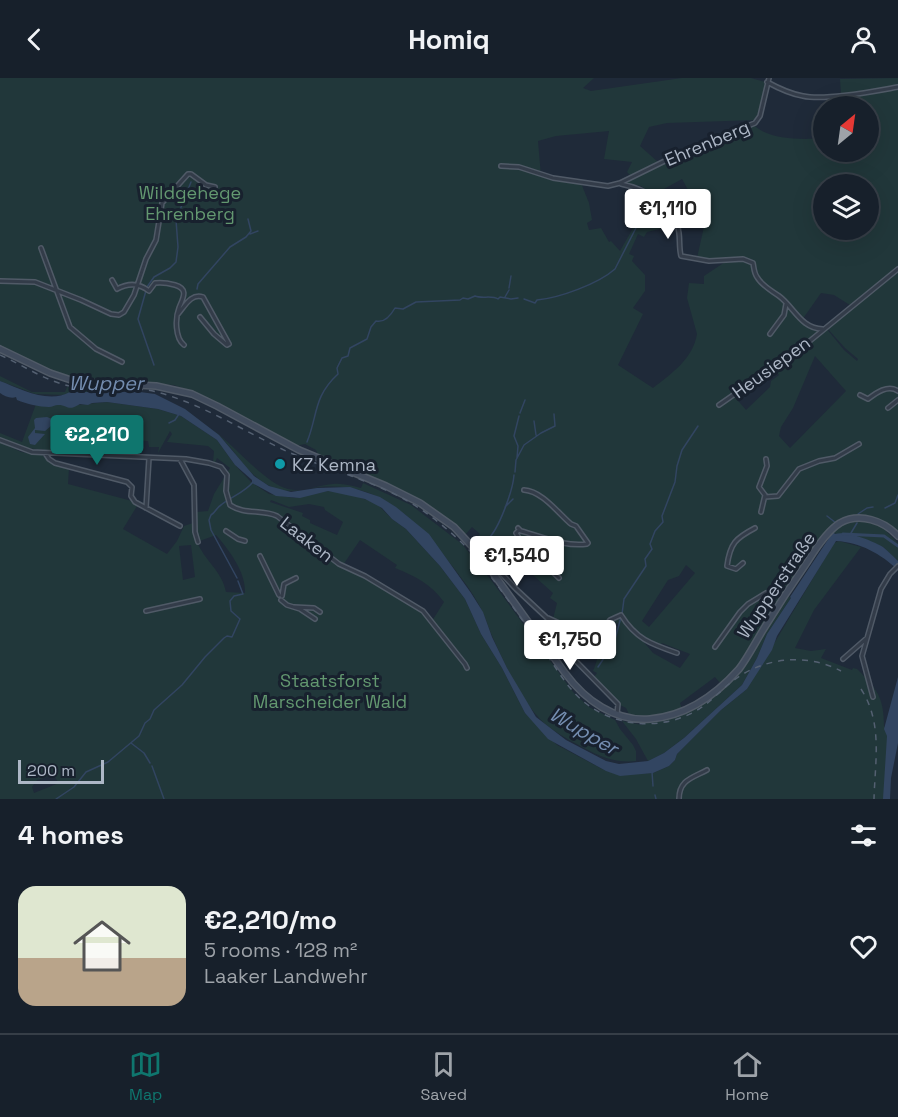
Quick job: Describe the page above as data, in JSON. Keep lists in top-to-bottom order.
{
  "streets": {
    "main road": ["Wupperstraße"],
    "street": ["Ehrenberg", "Heusiepen", "Laaken"]
  },
  "crossings": [
    ["Ehrenberg", "Heusiepen"]
  ],
  "water": ["Wupper"],
  "parks": ["Wildgehege Ehrenberg", "Staatsforst Marscheider Wald"],
  "places": ["KZ Kemna"],
  "scale_bar": "200 m",
  "north": "top right",
  "page": {
    "header": "Homiq",
    "price": [
      "€1,110",
      "€2,210",
      "€1,540",
      "€1,750"
    ],
    "scale": "200 m",
    "heading": "4 homes",
    "list": [
      {
        "name": "€2,210/mo",
        "note": "5 rooms · 128 m² · Laaker Landwehr"
      }
    ],
    "tabs": ["Map", "Saved", "Home"]
  }
}
